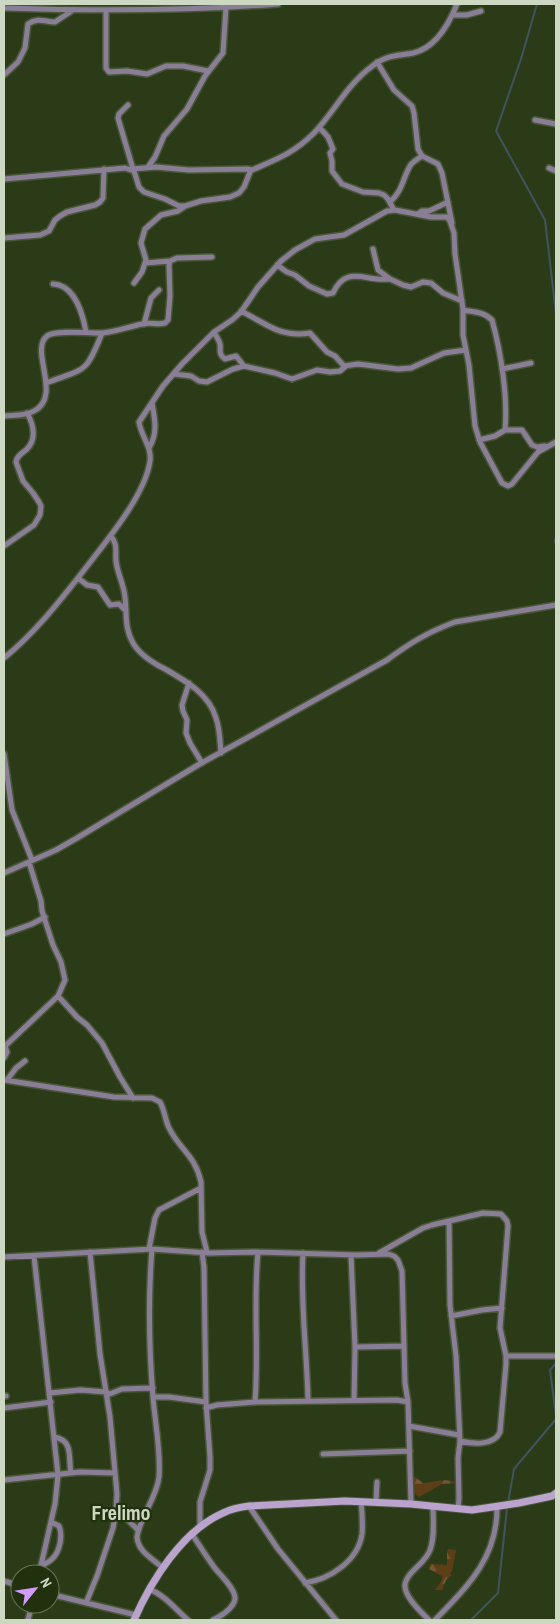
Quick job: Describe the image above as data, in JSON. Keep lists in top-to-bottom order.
{
  "districts": ["Frelimo"],
  "north": "top right"
}
